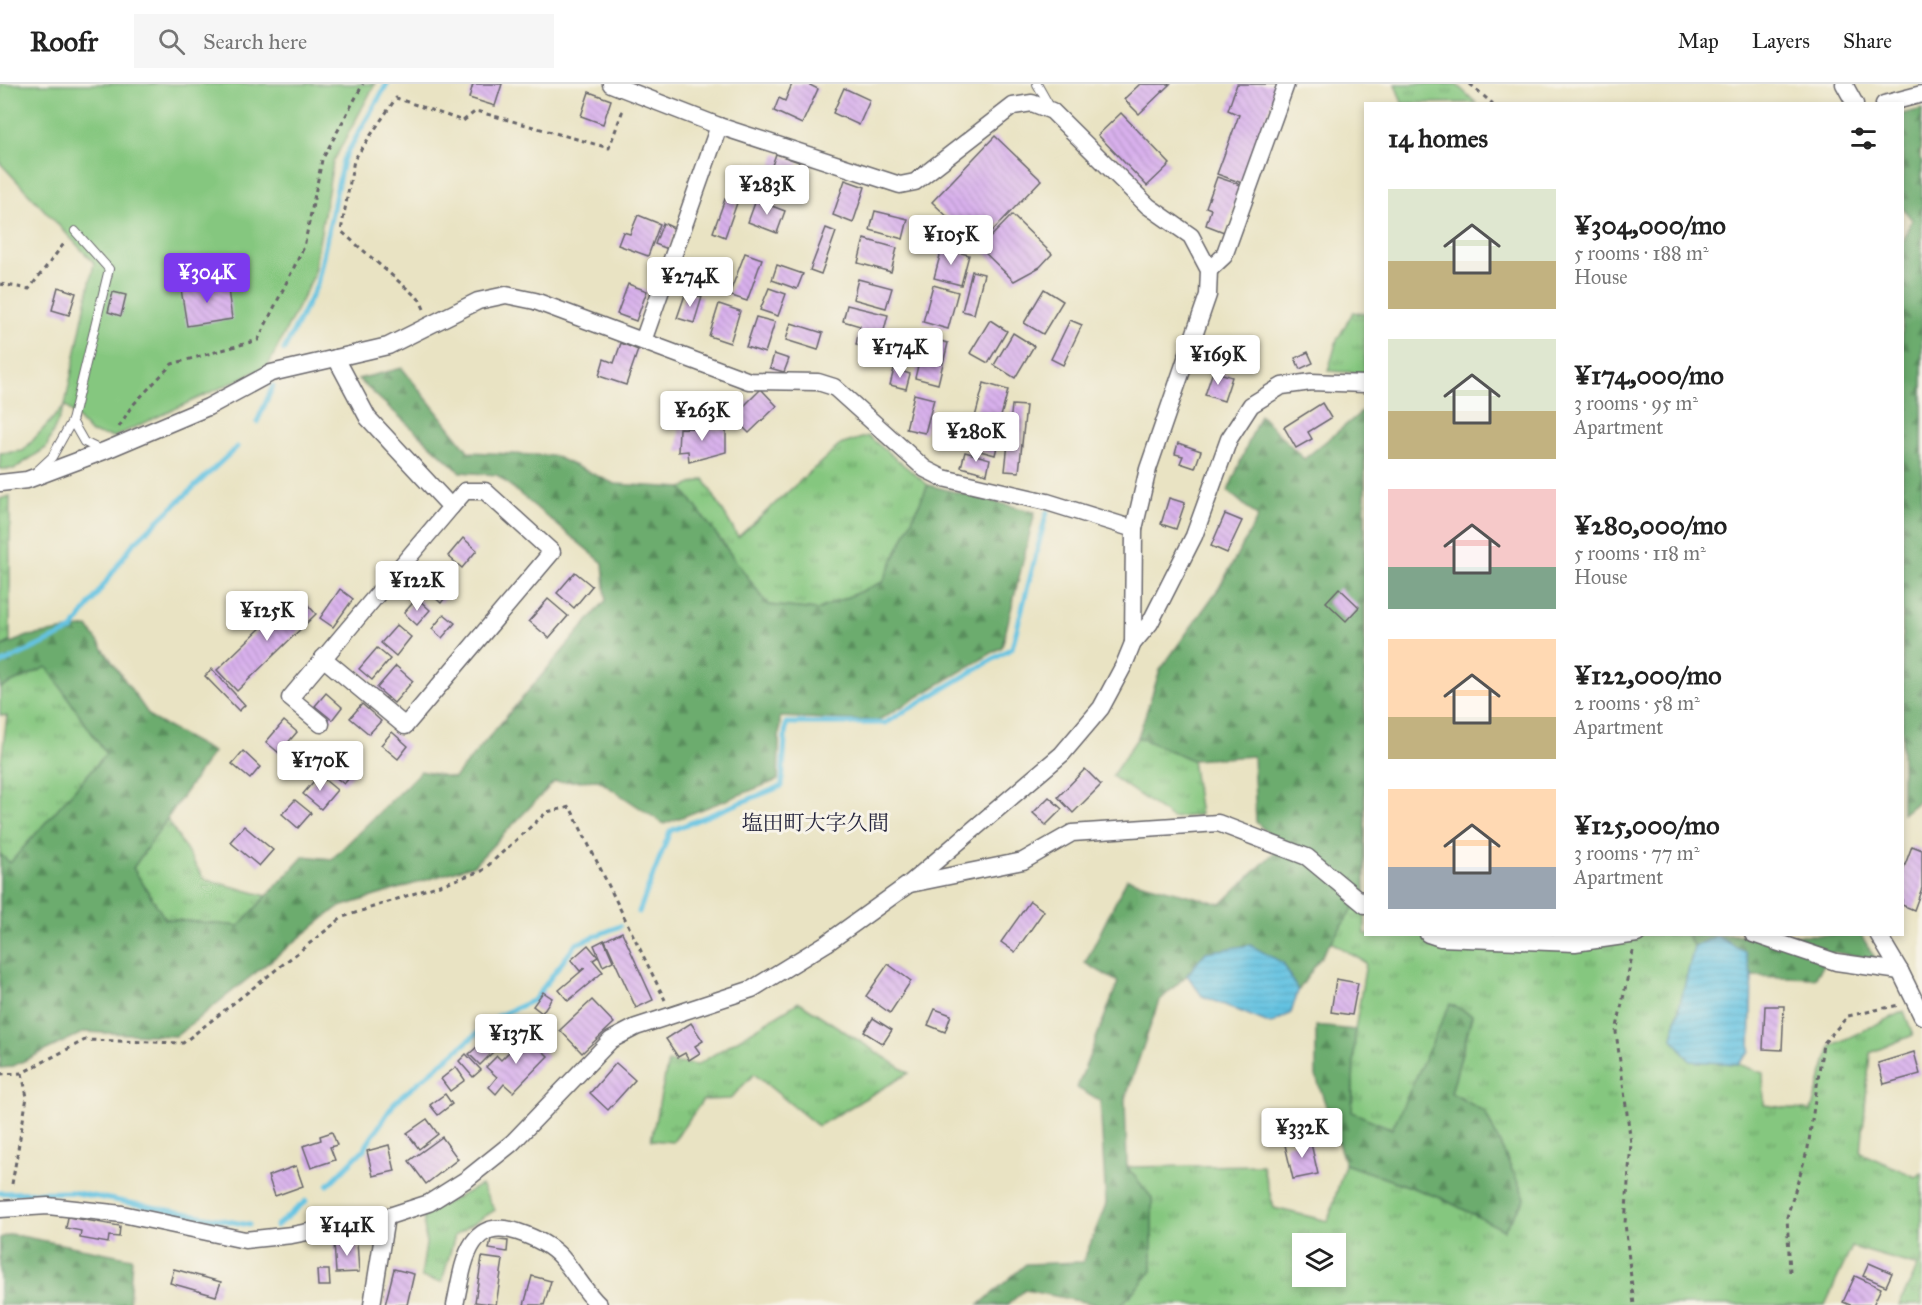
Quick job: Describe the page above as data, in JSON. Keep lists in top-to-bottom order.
{
  "districts": ["塩田町大字久間"],
  "page": {
    "header": "Roofr",
    "search": "Search here",
    "nav": ["Map", "Layers", "Share"],
    "heading": "14 homes",
    "price": [
      "¥283K",
      "¥105K",
      "¥304K",
      "¥274K",
      "¥174K",
      "¥169K",
      "¥263K",
      "¥280K",
      "¥122K",
      "¥125K",
      "¥170K",
      "¥137K",
      "¥332K",
      "¥141K"
    ],
    "list": [
      {
        "name": "¥304,000/mo",
        "note": "5 rooms · 188 m² · House"
      },
      {
        "name": "¥174,000/mo",
        "note": "3 rooms · 95 m² · Apartment"
      },
      {
        "name": "¥280,000/mo",
        "note": "5 rooms · 118 m² · House"
      },
      {
        "name": "¥122,000/mo",
        "note": "2 rooms · 58 m² · Apartment"
      },
      {
        "name": "¥125,000/mo",
        "note": "3 rooms · 77 m² · Apartment"
      }
    ]
  }
}
